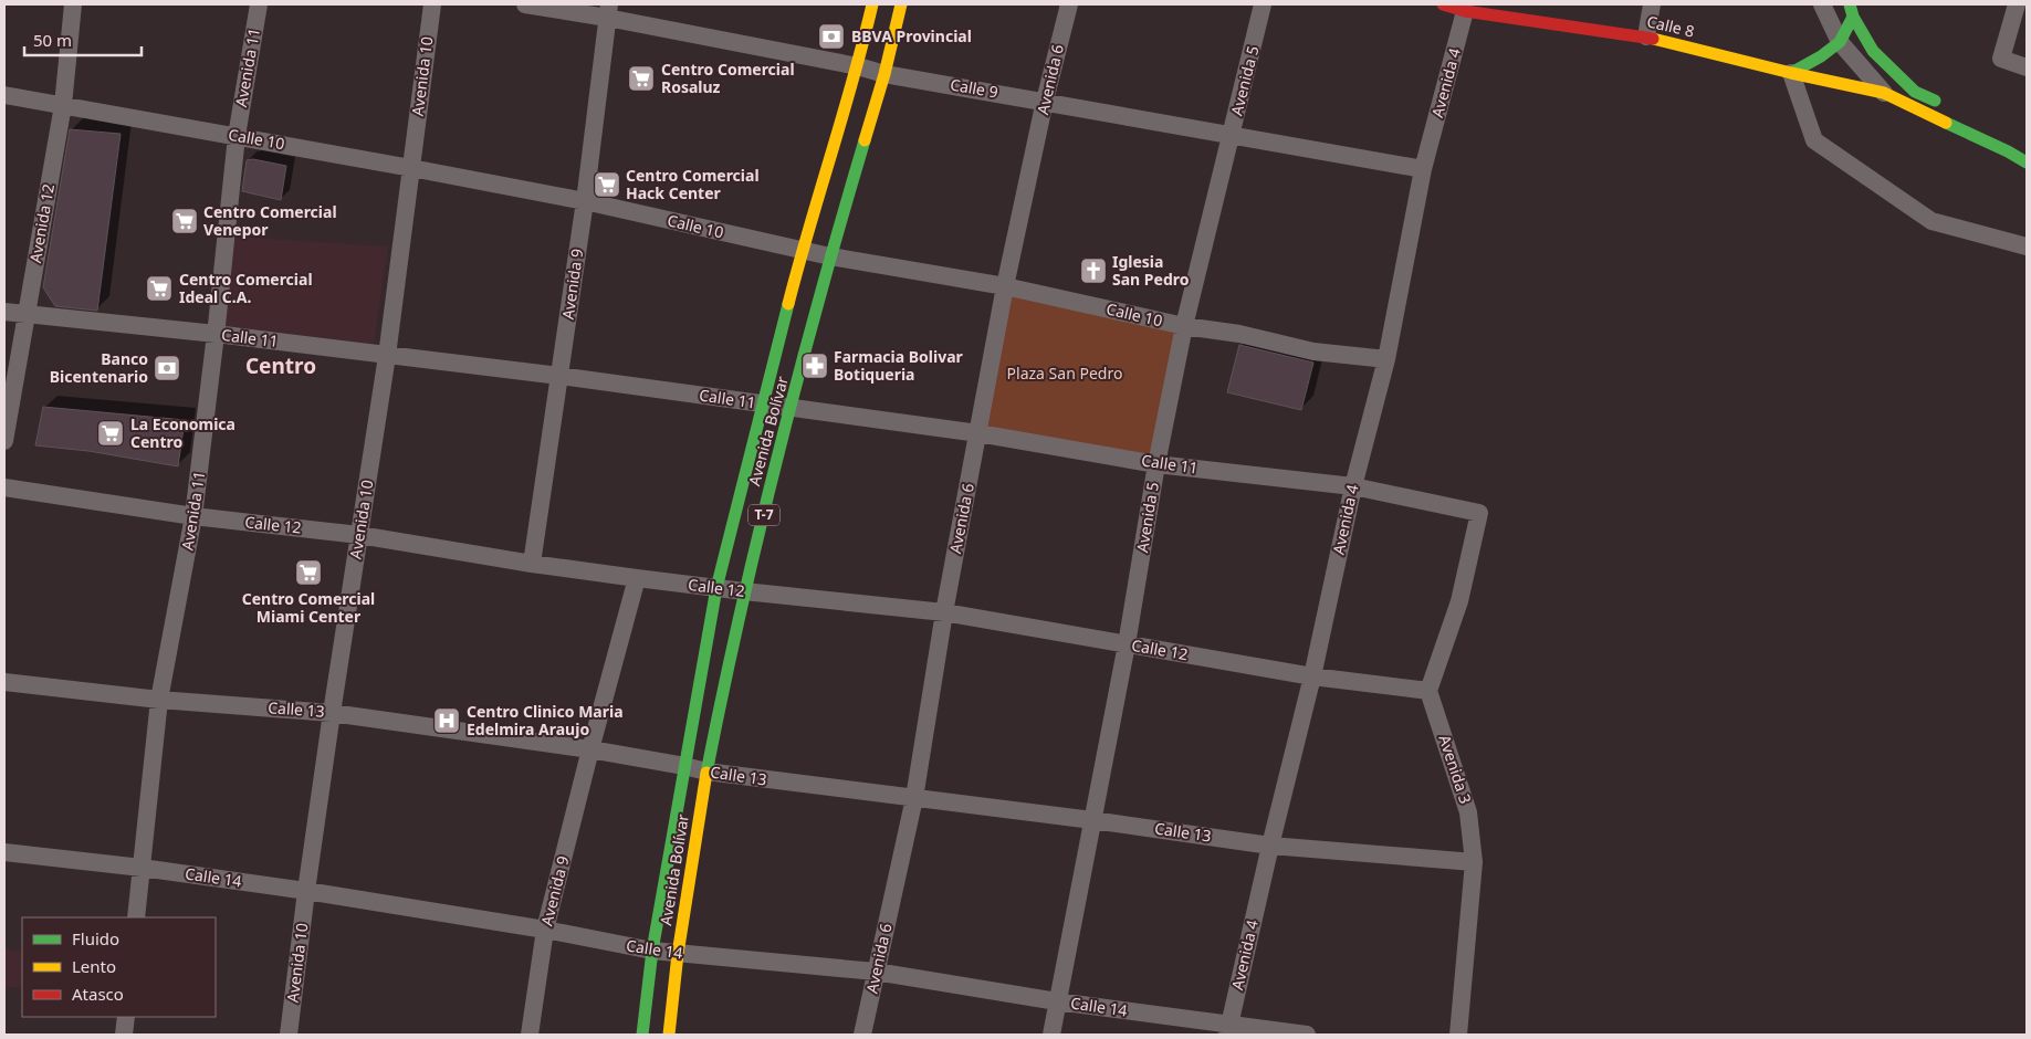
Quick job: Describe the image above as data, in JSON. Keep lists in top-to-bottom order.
{
  "streets": {
    "main road": ["Calle 8", "Avenida Bolívar", "T-7"],
    "street": [
      "Avenida 11",
      "Avenida 10",
      "Avenida 6",
      "Avenida 5",
      "Avenida 4",
      "Calle 9",
      "Calle 10",
      "Avenida 12",
      "Avenida 9",
      "Calle 11",
      "Calle 12",
      "Calle 13",
      "Avenida 3",
      "Calle 14"
    ]
  },
  "crossings": [
    ["Calle 8", "Avenida 4"],
    ["Avenida 11", "Calle 10"],
    ["Avenida 11", "Calle 11"],
    ["Avenida 11", "Calle 12"],
    ["Avenida 11", "Calle 13"],
    ["Avenida 11", "Calle 14"],
    ["Avenida 10", "Calle 10"],
    ["Avenida 10", "Calle 11"],
    ["Avenida 10", "Calle 12"],
    ["Avenida 10", "Calle 13"],
    ["Avenida 10", "Calle 14"],
    ["Avenida 6", "Calle 9"],
    ["Avenida 6", "Calle 10"],
    ["Avenida 6", "Calle 11"],
    ["Avenida 6", "Calle 12"],
    ["Avenida 6", "Calle 13"],
    ["Avenida 6", "Calle 14"],
    ["Avenida 5", "Calle 9"],
    ["Avenida 5", "Calle 10"],
    ["Avenida 5", "Calle 11"],
    ["Avenida 5", "Calle 12"],
    ["Avenida 5", "Calle 13"],
    ["Avenida 5", "Calle 14"],
    ["Avenida 4", "Calle 9"],
    ["Avenida 4", "Calle 10"],
    ["Avenida 4", "Calle 11"],
    ["Avenida 4", "Calle 12"],
    ["Avenida 4", "Calle 13"],
    ["Avenida 4", "Calle 14"],
    ["Calle 9", "Avenida 9"],
    ["Calle 9", "Avenida Bolívar"],
    ["Calle 10", "Avenida 12"],
    ["Calle 10", "Avenida 9"],
    ["Calle 10", "Avenida Bolívar"],
    ["Avenida 12", "Calle 11"],
    ["Avenida 9", "Calle 11"],
    ["Avenida 9", "Calle 12"],
    ["Avenida 9", "Calle 13"],
    ["Avenida 9", "Calle 14"],
    ["Calle 11", "Avenida Bolívar"],
    ["Calle 11", "Calle 12"],
    ["Calle 11", "Avenida 3"],
    ["Avenida Bolívar", "Calle 12"],
    ["Avenida Bolívar", "Calle 13"],
    ["Avenida Bolívar", "Calle 14"],
    ["Calle 12", "Avenida 3"],
    ["Calle 13", "Avenida 3"]
  ],
  "districts": ["Centro"],
  "parks": ["Plaza San Pedro"],
  "places": {
    "bank": ["BBVA Provincial", "Banco Bicentenario"],
    "supermarket": [
      "Centro Comercial Rosaluz",
      "Centro Comercial Hack Center",
      "Centro Comercial Venepor",
      "Centro Comercial Ideal C.A.",
      "La Economica Centro",
      "Centro Comercial Miami Center"
    ],
    "church": ["Iglesia San Pedro"],
    "pharmacy": ["Farmacia Bolivar Botiqueria"],
    "hospital": ["Centro Clinico Maria Edelmira Araujo"]
  },
  "legend": ["Fluido", "Lento", "Atasco"],
  "scale_bar": "50 m"
}
